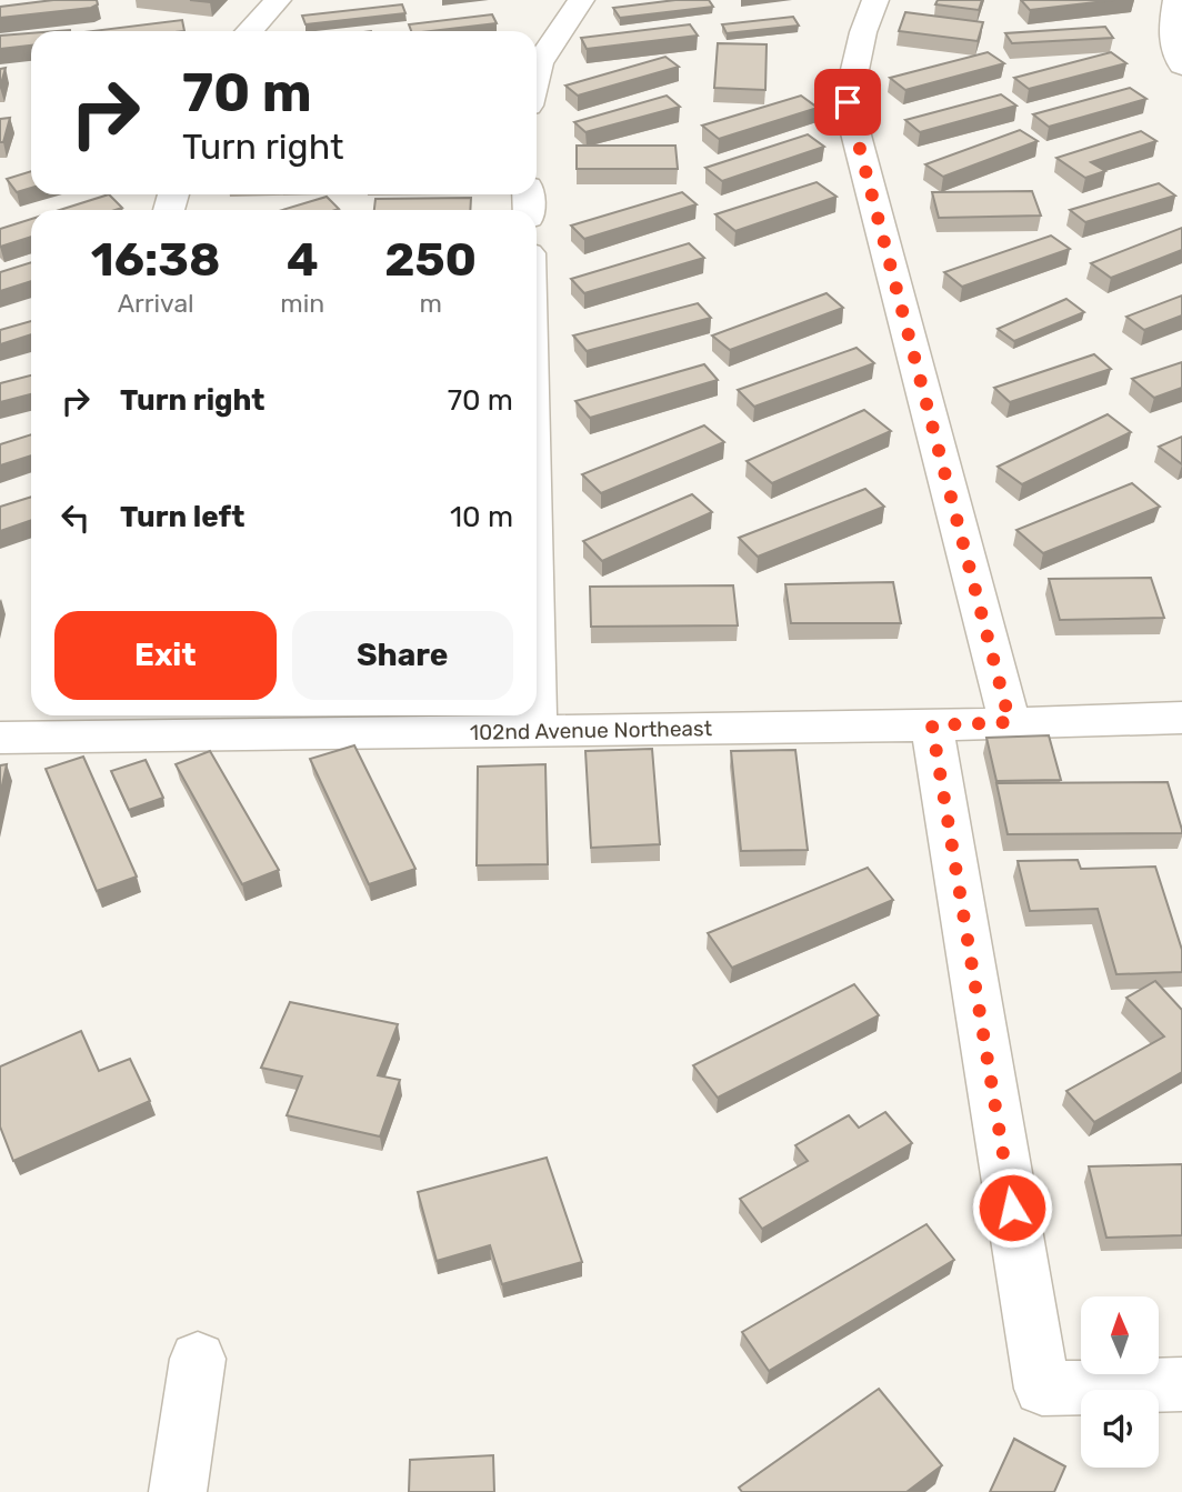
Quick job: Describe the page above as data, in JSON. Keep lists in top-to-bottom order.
{
  "streets": {
    "street": ["102nd Avenue Northeast"]
  },
  "north": "top",
  "page": {
    "turn": ["70 m", "Turn right"],
    "eta": [
      "16:38",
      "Arrival",
      "4",
      "min",
      "250",
      "m"
    ],
    "list": [
      {
        "name": "Turn right",
        "value": "70 m"
      },
      {
        "name": "Turn left",
        "value": "10 m"
      }
    ],
    "buttons": ["Exit", "Share"]
  }
}
